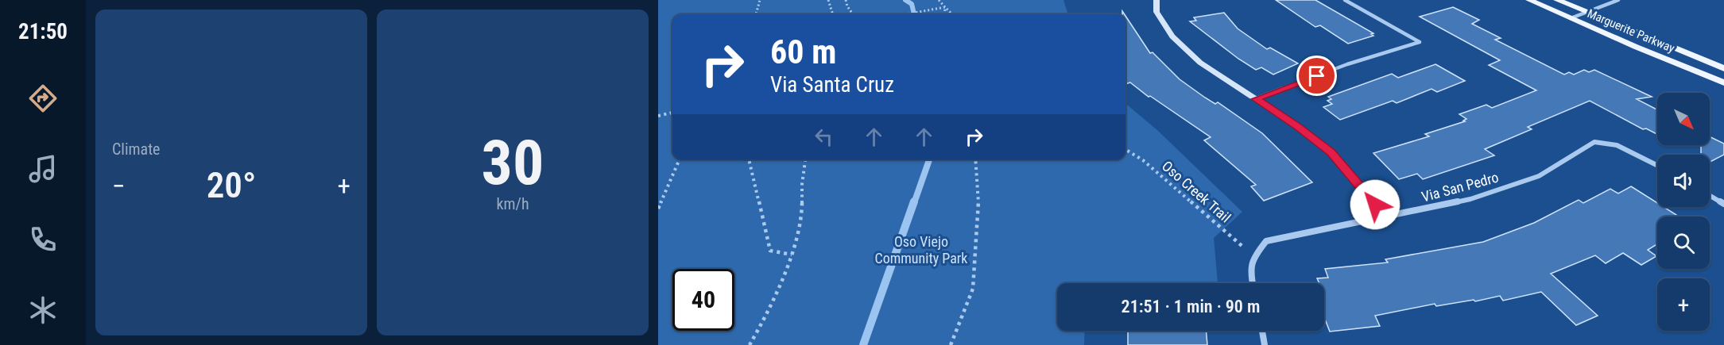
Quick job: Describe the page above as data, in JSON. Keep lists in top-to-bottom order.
{
  "streets": {
    "main road": ["Marguerite Parkway"],
    "street": ["Via San Pedro"],
    "path": ["Oso Creek Trail"]
  },
  "crossings": [
    ["Via San Pedro", "Oso Creek Trail"]
  ],
  "parks": ["Oso Viejo Community Park"],
  "north": "bottom right",
  "page": {
    "tabs": "21:50",
    "tile": [
      "Climate",
      ["30", "km/h"]
    ],
    "turn": ["60 m", "Via Santa Cruz"],
    "map_buttons": "+",
    "heat": ["−", "20°", "+"],
    "limit": "40",
    "trip": "21:51 · 1 min · 90 m"
  }
}
